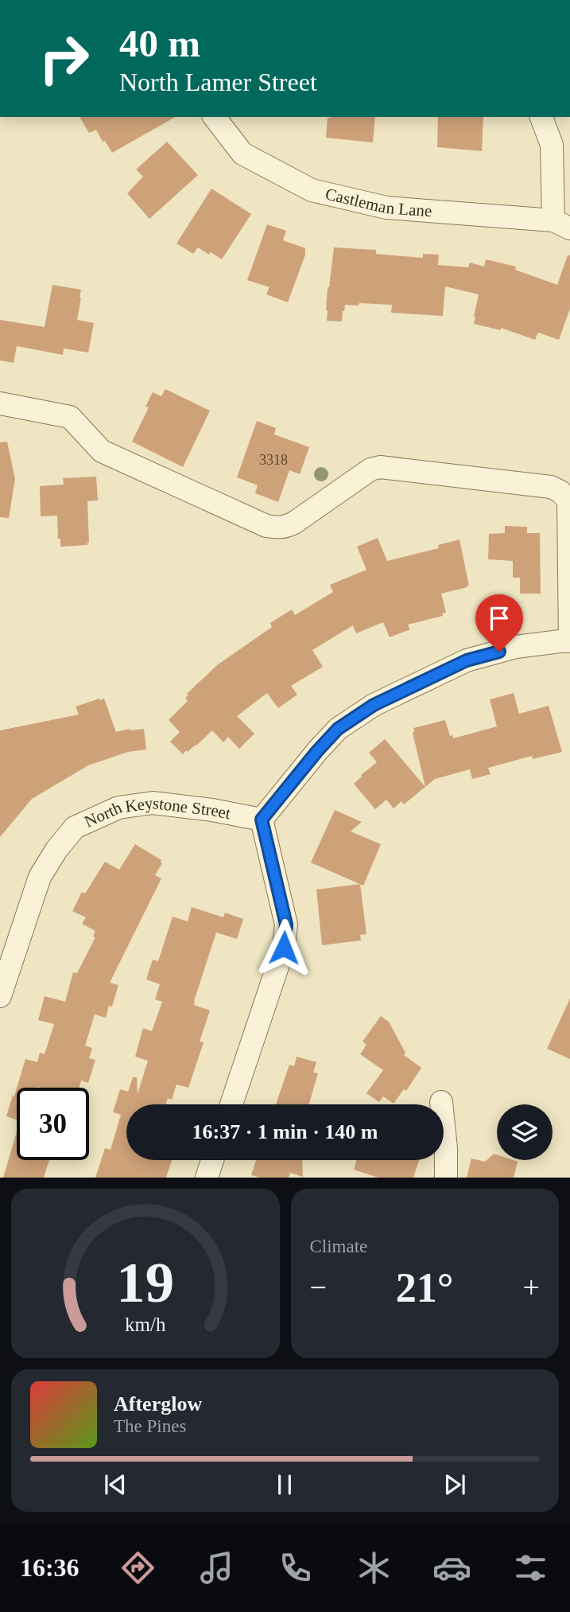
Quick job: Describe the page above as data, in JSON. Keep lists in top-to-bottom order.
{
  "streets": {
    "street": ["Castleman Lane", "North Keystone Street"]
  },
  "house_numbers": ["3318"],
  "page": {
    "turn": ["40 m", "North Lamer Street"],
    "limit": "30",
    "trip": "16:37 · 1 min · 140 m",
    "tile": "Climate",
    "heat": ["−", "21°", "+"],
    "song": ["Afterglow", "The Pines"],
    "tabs": "16:36",
    "gauge": ["19", "km/h"]
  }
}
